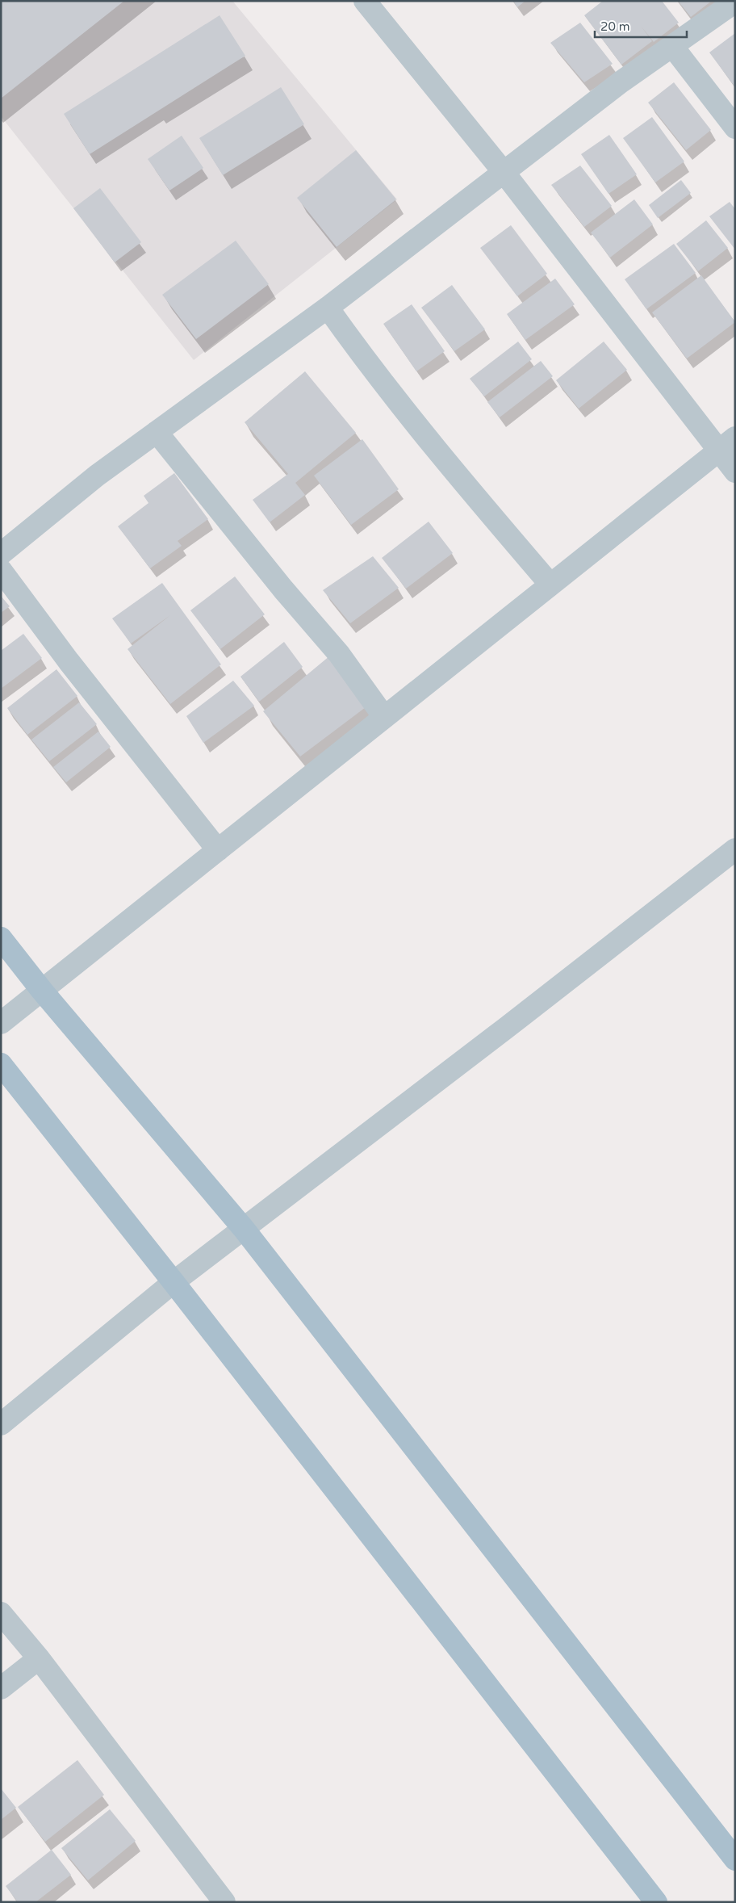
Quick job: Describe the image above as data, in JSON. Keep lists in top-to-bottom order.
{
  "scale_bar": "20 m"
}
